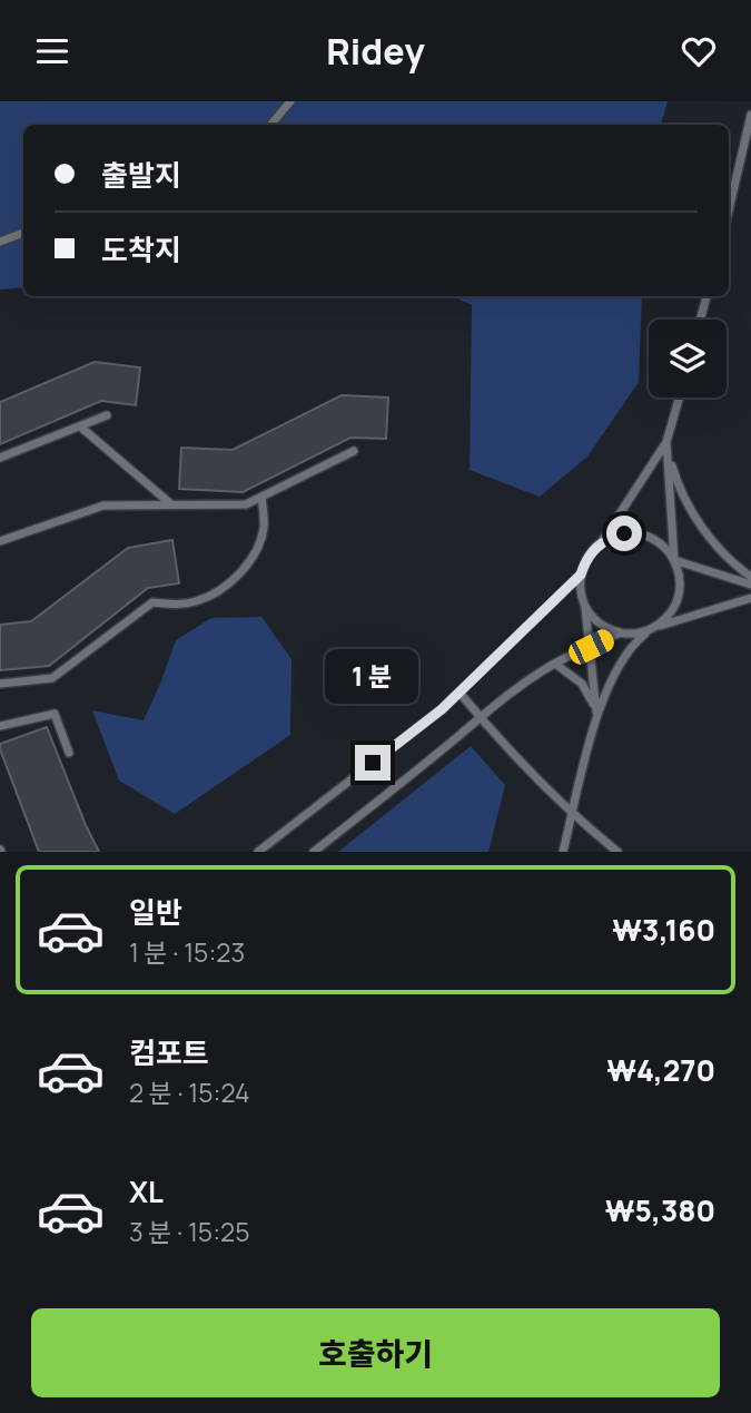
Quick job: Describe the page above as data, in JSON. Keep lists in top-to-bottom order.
{
  "page": {
    "header": "Ridey",
    "banner": ["출발지", "도착지"],
    "bubble": "1 분",
    "list": [
      {
        "name": "일반",
        "note": "1 분 · 15:23",
        "value": "₩3,160"
      },
      {
        "name": "컴포트",
        "note": "2 분 · 15:24",
        "value": "₩4,270"
      },
      {
        "name": "XL",
        "note": "3 분 · 15:25",
        "value": "₩5,380"
      }
    ],
    "buttons": "호출하기"
  }
}
